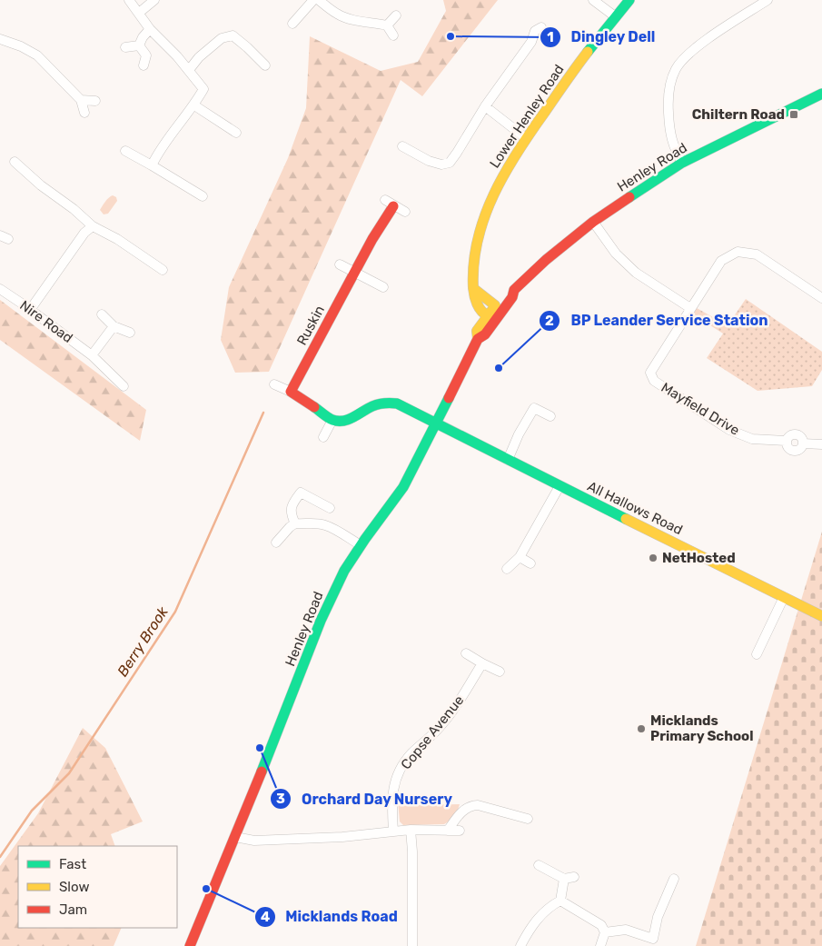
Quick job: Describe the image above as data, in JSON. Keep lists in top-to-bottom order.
{
  "streets": {
    "main road": [
      "Lower Henley Road",
      "Henley Road",
      "Ruskin",
      "All Hallows Road"
    ],
    "street": ["Nire Road", "Mayfield Drive", "Copse Avenue"]
  },
  "crossings": [
    ["Lower Henley Road", "Henley Road"],
    ["Henley Road", "All Hallows Road"]
  ],
  "water": ["Berry Brook"],
  "places": {
    "other": [
      "Dingley Dell",
      "BP Leander Service Station",
      "NetHosted",
      "Micklands Primary School",
      "Orchard Day Nursery",
      "Micklands Road"
    ],
    "transit": ["Chiltern Road"]
  },
  "legend": ["Fast", "Slow", "Jam"]
}
